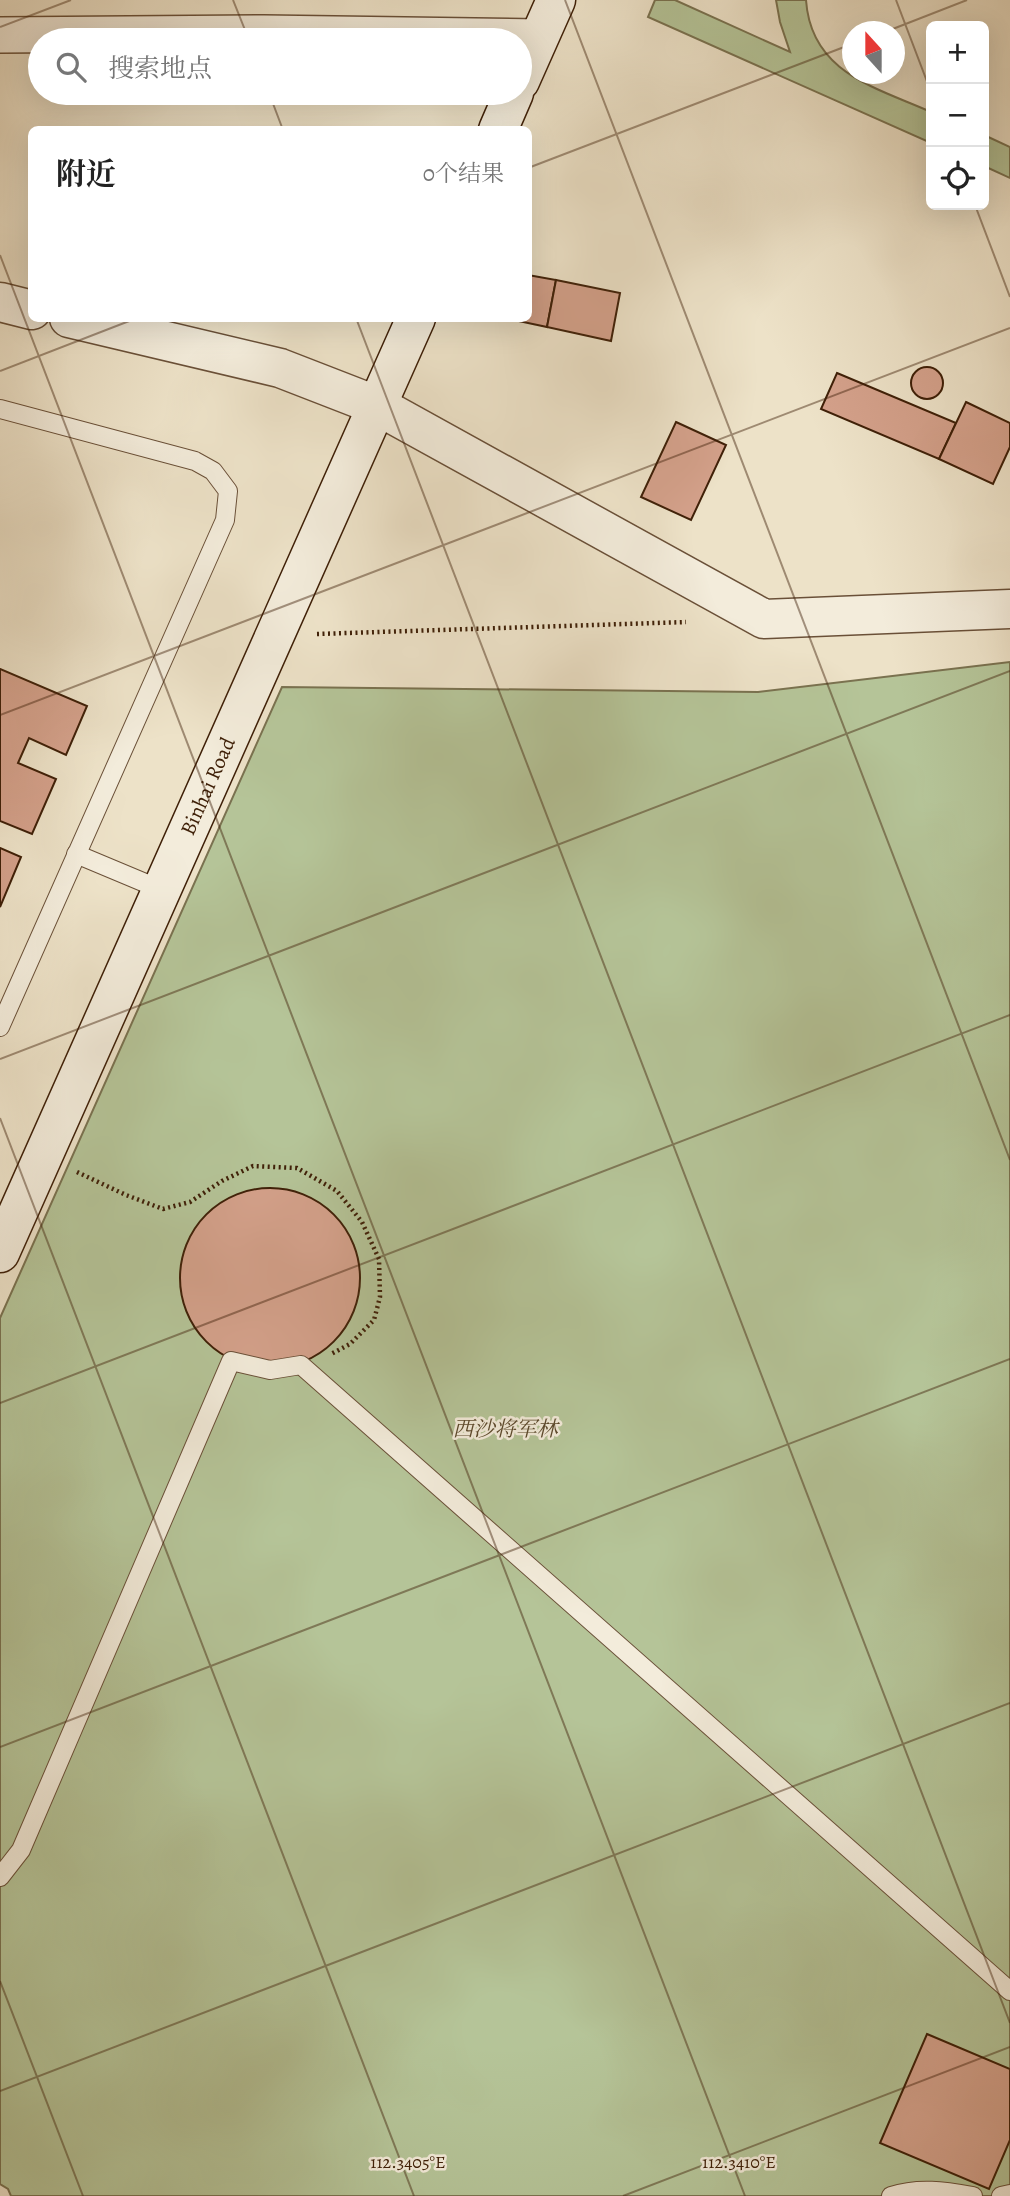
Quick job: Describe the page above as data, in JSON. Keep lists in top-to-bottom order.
{
  "streets": {
    "main road": ["Binhai Road"]
  },
  "parks": ["西沙将军林"],
  "north": "top",
  "page": {
    "map_buttons": ["+", "−"],
    "search": "搜索地点",
    "heading": ["附近", "0个结果"]
  },
  "coordinates": ["112.3405°E", "112.3410°E"]
}
